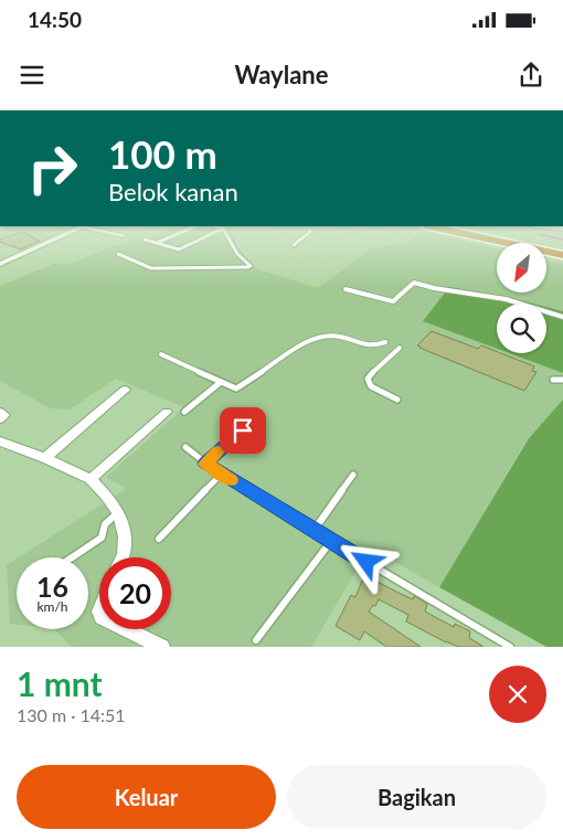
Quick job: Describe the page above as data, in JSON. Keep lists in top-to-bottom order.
{
  "north": "bottom left",
  "page": {
    "status": "14:50",
    "header": "Waylane",
    "turn": ["100 m", "Belok kanan"],
    "speed": "16 km/h",
    "limit": "20",
    "heading": ["1 mnt", "130 m · 14:51"],
    "buttons": ["Keluar", "Bagikan"]
  }
}
